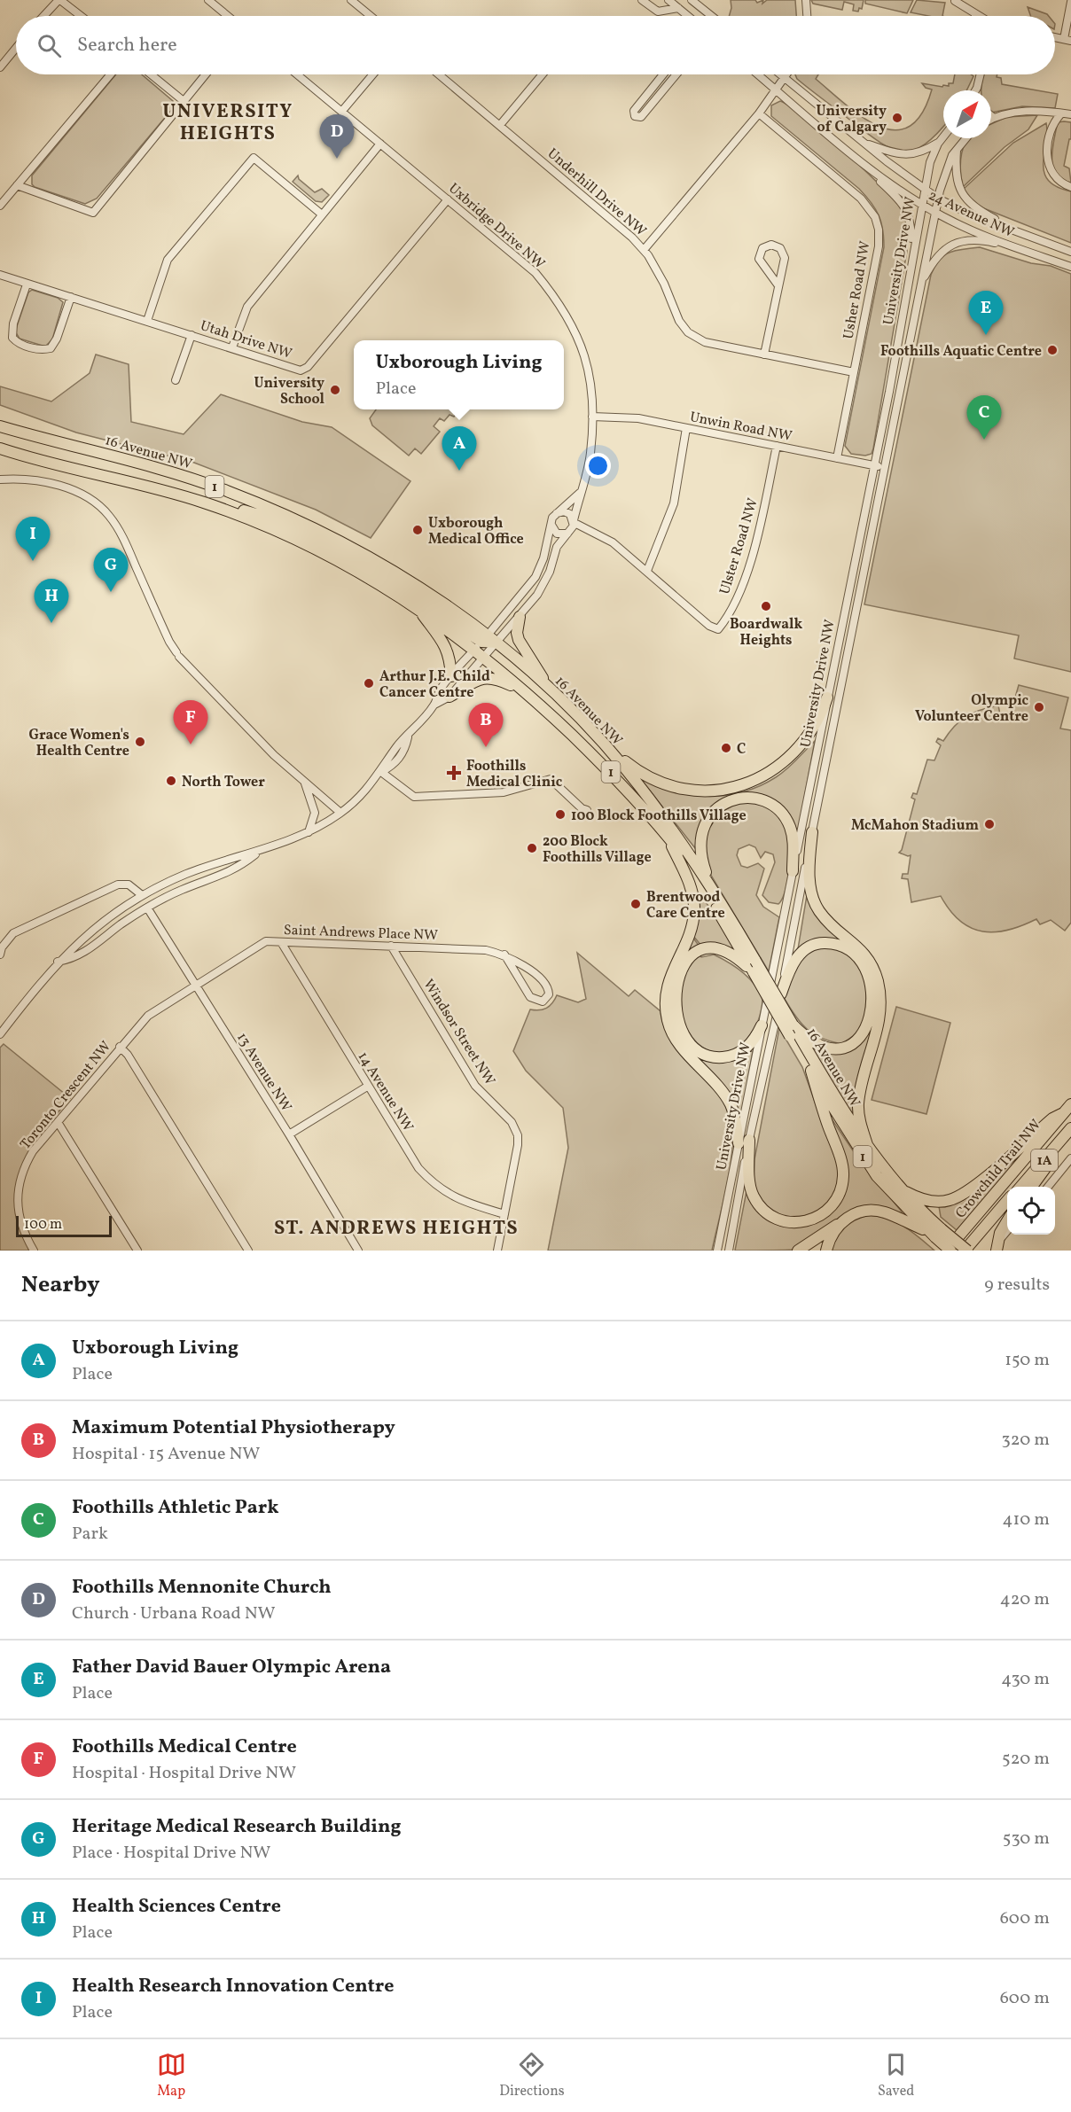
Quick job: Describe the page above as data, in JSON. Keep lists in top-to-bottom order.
{
  "streets": {
    "highway": [
      "16 Avenue NW",
      "1",
      "1A",
      "Crowchild Trail NW"
    ],
    "street": [
      "Underhill Drive NW",
      "24 Avenue NW",
      "Uxbridge Drive NW",
      "University Drive NW",
      "Usher Road NW",
      "Utah Drive NW",
      "Unwin Road NW",
      "Ulster Road NW",
      "Saint Andrews Place NW",
      "Windsor Street NW",
      "13 Avenue NW",
      "14 Avenue NW",
      "Toronto Crescent NW"
    ]
  },
  "crossings": [
    ["Underhill Drive NW", "Usher Road NW"],
    ["24 Avenue NW", "University Drive NW"],
    ["Uxbridge Drive NW", "Utah Drive NW"],
    ["Uxbridge Drive NW", "Unwin Road NW"],
    ["Uxbridge Drive NW", "Ulster Road NW"],
    ["University Drive NW", "Unwin Road NW"],
    ["Usher Road NW", "Unwin Road NW"],
    ["Unwin Road NW", "Ulster Road NW"],
    ["16 Avenue NW", "Crowchild Trail NW"],
    ["Saint Andrews Place NW", "Windsor Street NW"],
    ["Saint Andrews Place NW", "13 Avenue NW"],
    ["Saint Andrews Place NW", "14 Avenue NW"],
    ["Saint Andrews Place NW", "Toronto Crescent NW"],
    ["Windsor Street NW", "14 Avenue NW"],
    ["13 Avenue NW", "Toronto Crescent NW"]
  ],
  "districts": ["UNIVERSITY HEIGHTS", "ST. ANDREWS HEIGHTS"],
  "places": {
    "other": [
      "University of Calgary",
      "Foothills Aquatic Centre",
      "University School",
      "Uxborough Medical Office",
      "Boardwalk Heights",
      "Arthur J.E. Child Cancer Centre",
      "Olympic Volunteer Centre",
      "Grace Women's Health Centre",
      "C",
      "North Tower",
      "100 Block Foothills Village",
      "McMahon Stadium",
      "200 Block Foothills Village",
      "Brentwood Care Centre"
    ],
    "health": ["Foothills Medical Clinic"]
  },
  "scale_bar": "100 m",
  "north": "top right",
  "page": {
    "search": "Search here",
    "pins": [
      "D",
      "E",
      "C",
      "A",
      "I",
      "G",
      "H",
      "F",
      "B"
    ],
    "popup": ["Uxborough Living", "Place"],
    "scale": "100 m",
    "heading": ["Nearby", "9 results"],
    "list": [
      {
        "mark": "A",
        "name": "Uxborough Living",
        "note": "Place",
        "value": "150 m"
      },
      {
        "mark": "B",
        "name": "Maximum Potential Physiotherapy",
        "note": "Hospital · 15 Avenue NW",
        "value": "320 m"
      },
      {
        "mark": "C",
        "name": "Foothills Athletic Park",
        "note": "Park",
        "value": "410 m"
      },
      {
        "mark": "D",
        "name": "Foothills Mennonite Church",
        "note": "Church · Urbana Road NW",
        "value": "420 m"
      },
      {
        "mark": "E",
        "name": "Father David Bauer Olympic Arena",
        "note": "Place",
        "value": "430 m"
      },
      {
        "mark": "F",
        "name": "Foothills Medical Centre",
        "note": "Hospital · Hospital Drive NW",
        "value": "520 m"
      },
      {
        "mark": "G",
        "name": "Heritage Medical Research Building",
        "note": "Place · Hospital Drive NW",
        "value": "530 m"
      },
      {
        "mark": "H",
        "name": "Health Sciences Centre",
        "note": "Place",
        "value": "600 m"
      },
      {
        "mark": "I",
        "name": "Health Research Innovation Centre",
        "note": "Place",
        "value": "600 m"
      }
    ],
    "nav": ["Map", "Directions", "Saved"]
  }
}
